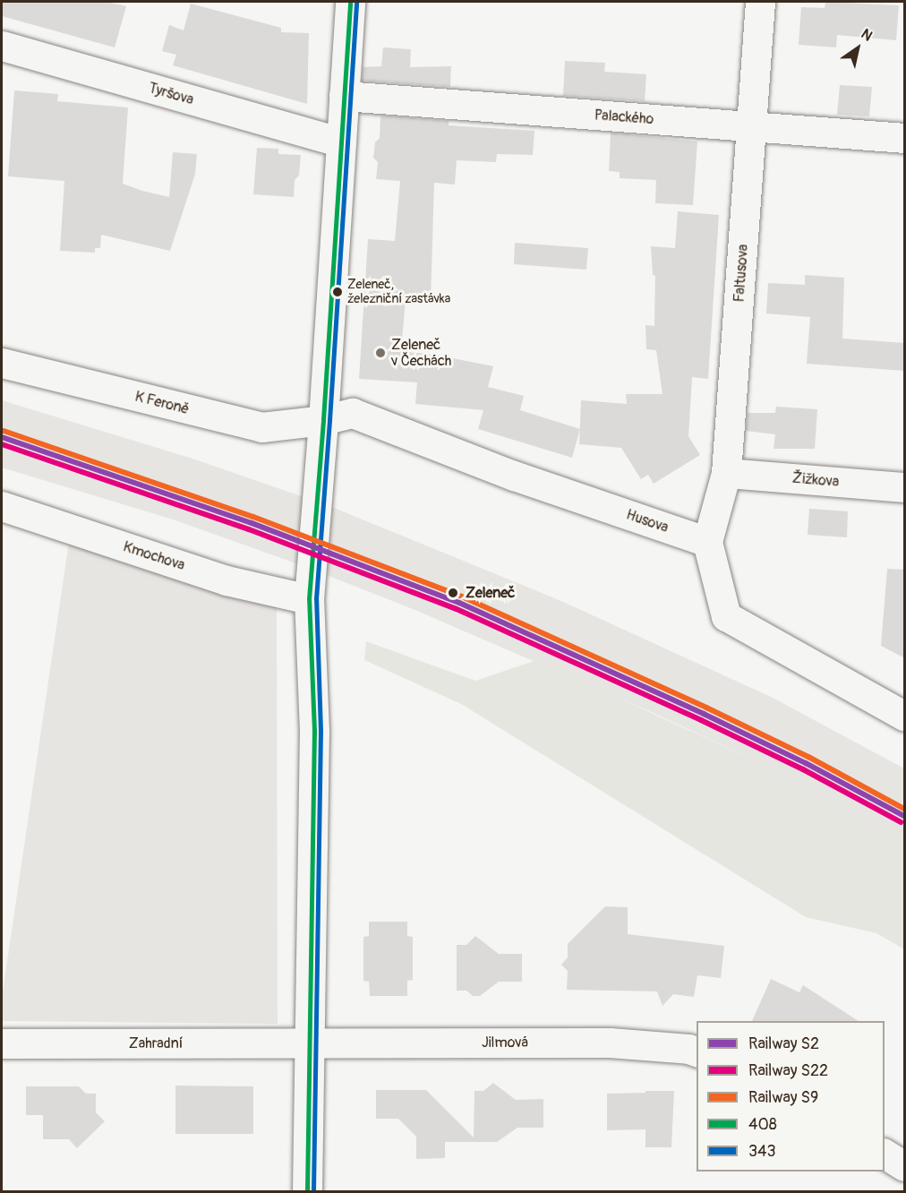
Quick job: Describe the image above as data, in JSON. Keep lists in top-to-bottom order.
{
  "streets": {
    "street": [
      "Tyršova",
      "Palackého",
      "Faltusova",
      "K Feroně",
      "Žižkova",
      "Husova",
      "Kmochova",
      "Jilmová",
      "Zahradní"
    ]
  },
  "crossings": [
    ["Palackého", "Faltusova"],
    ["Faltusova", "Žižkova"],
    ["Faltusova", "Husova"],
    ["K Feroně", "Husova"],
    ["Jilmová", "Zahradní"]
  ],
  "places": ["Zeleneč, železniční zastávka", "Zeleneč v Čechách", "Zeleneč"],
  "lines": [
    "transit line 408",
    "transit line 343",
    "rail line S9",
    "rail line S2",
    "rail line S22"
  ],
  "legend": [
    "Railway S2",
    "Railway S22",
    "Railway S9",
    "408",
    "343"
  ],
  "north": "top right"
}
